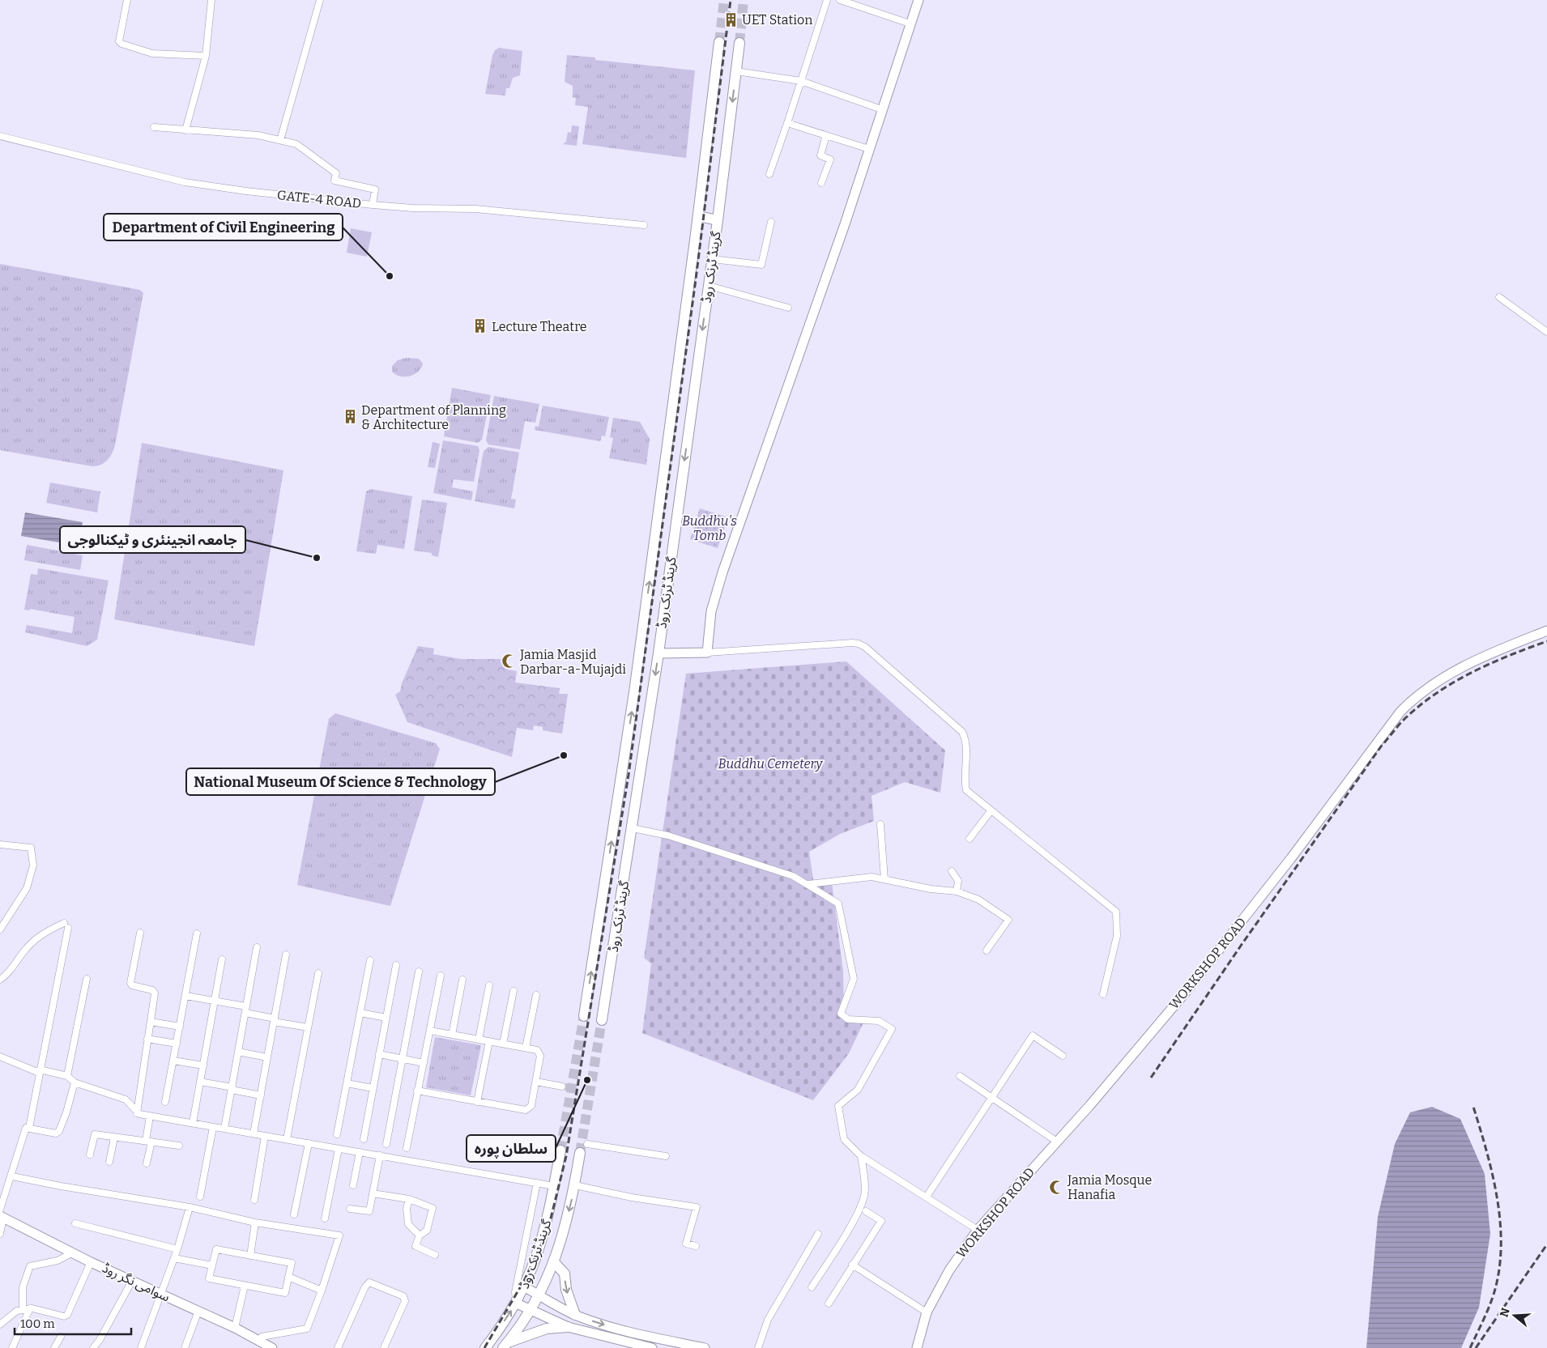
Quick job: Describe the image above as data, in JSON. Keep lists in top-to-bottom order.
{
  "streets": {
    "main road": ["گرینڈ ٹرنک روڈ", "WORKSHOP ROAD", "سوامی نگر روڈ"],
    "street": ["GATE-4 ROAD"]
  },
  "parks": ["Buddhu's Tomb", "Buddhu Cemetery"],
  "places": {
    "building": ["UET Station", "Lecture Theatre", "Department of Planning & Architecture"],
    "other": [
      "Department of Civil Engineering",
      "جامعہ انجینئری و ٹیکنالوجی",
      "National Museum Of Science & Technology",
      "سلطان پورہ"
    ],
    "mosque": ["Jamia Masjid Darbar-a-Mujajdi", "Jamia Mosque Hanafia"]
  },
  "scale_bar": "100 m",
  "north": "left"
}
